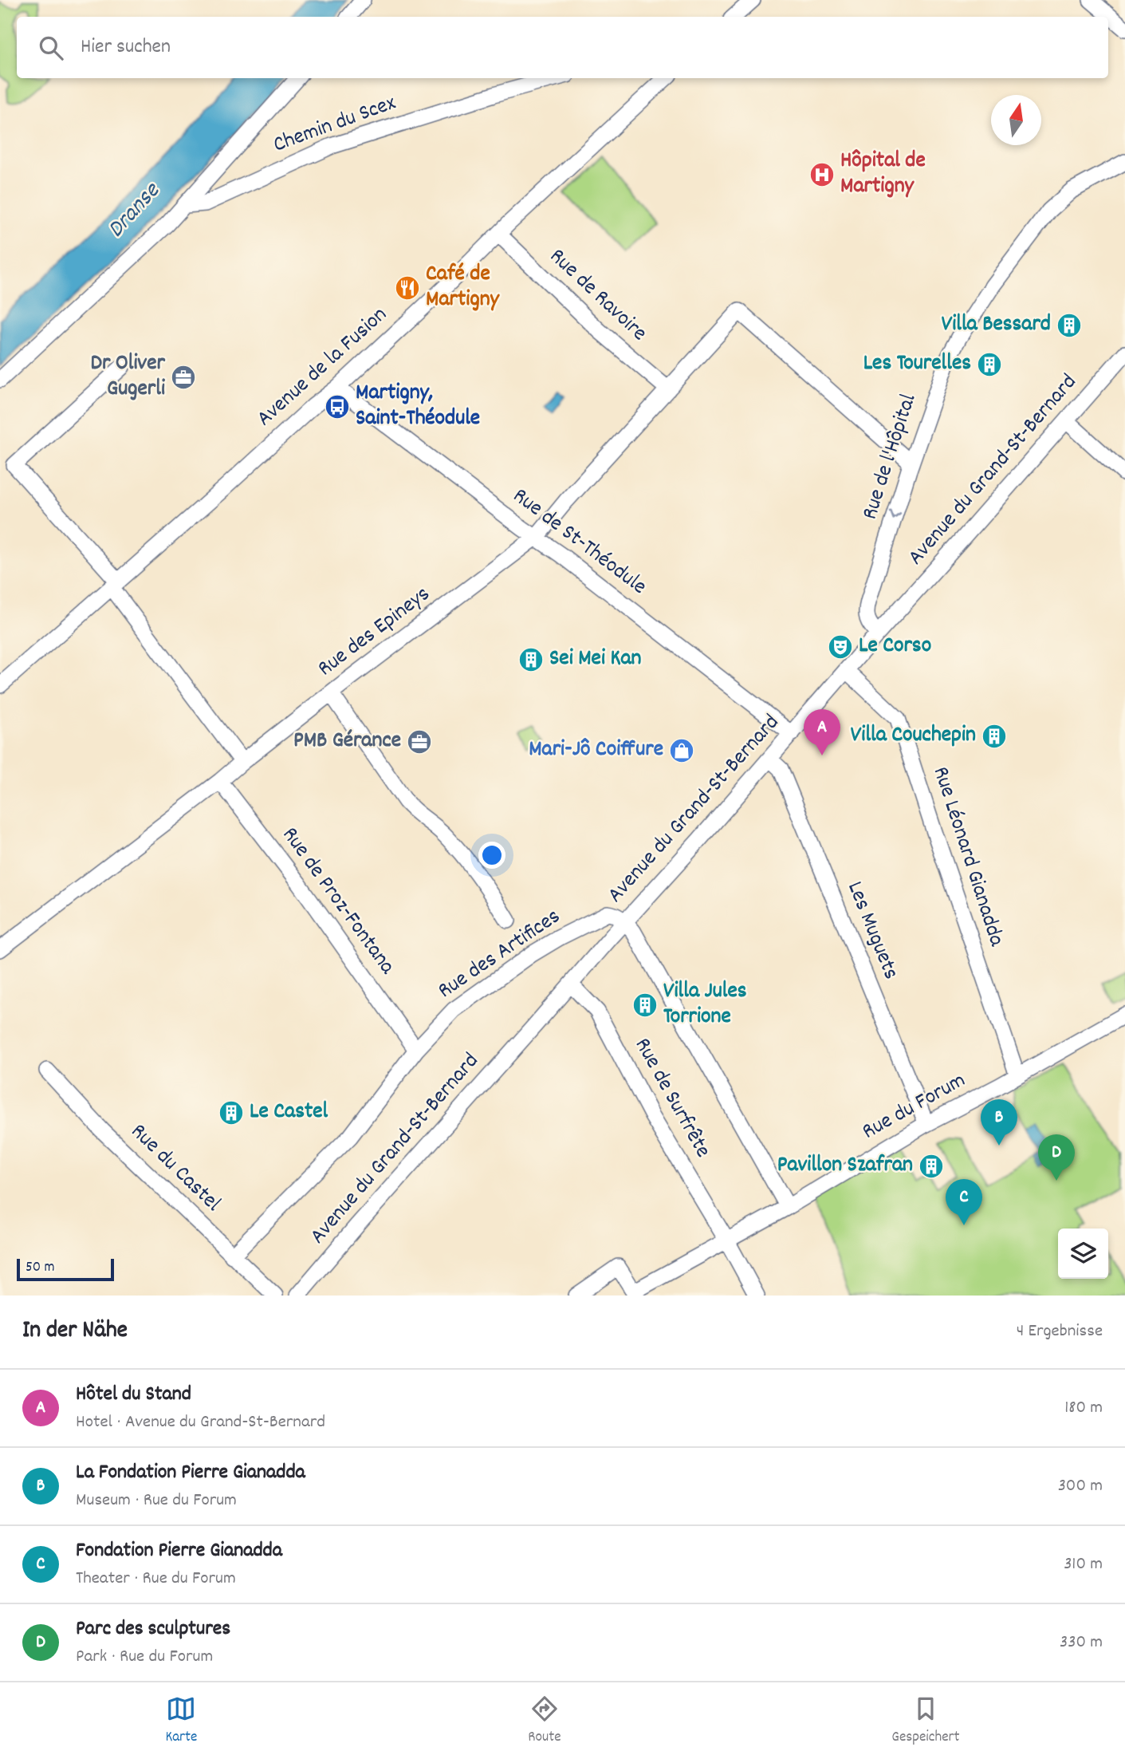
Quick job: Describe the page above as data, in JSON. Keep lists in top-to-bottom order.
{
  "streets": {
    "street": [
      "Chemin du Scex",
      "Rue de Ravoire",
      "Avenue de la Fusion",
      "Rue de l'Hôpital",
      "Avenue du Grand-St-Bernard",
      "Rue de St-Théodule",
      "Rue des Epineys",
      "Rue Léonard Gianadda",
      "Rue de Proz-Fontana",
      "Les Muguets",
      "Rue des Artifices",
      "Rue de Surfrête",
      "Rue du Forum",
      "Rue du Castel"
    ]
  },
  "crossings": [
    ["Rue de Ravoire", "Avenue de la Fusion"],
    ["Rue de Ravoire", "Rue des Epineys"],
    ["Avenue de la Fusion", "Rue de St-Théodule"],
    ["Rue de l'Hôpital", "Avenue du Grand-St-Bernard"],
    ["Rue de l'Hôpital", "Rue des Epineys"],
    ["Avenue du Grand-St-Bernard", "Rue de St-Théodule"],
    ["Avenue du Grand-St-Bernard", "Rue Léonard Gianadda"],
    ["Avenue du Grand-St-Bernard", "Les Muguets"],
    ["Avenue du Grand-St-Bernard", "Rue des Artifices"],
    ["Avenue du Grand-St-Bernard", "Rue de Surfrête"],
    ["Rue de St-Théodule", "Rue des Epineys"],
    ["Rue des Epineys", "Rue de Proz-Fontana"],
    ["Rue Léonard Gianadda", "Rue du Forum"],
    ["Rue de Proz-Fontana", "Rue des Artifices"],
    ["Les Muguets", "Rue du Forum"],
    ["Rue des Artifices", "Rue du Castel"],
    ["Rue de Surfrête", "Rue du Forum"]
  ],
  "water": ["Dranse"],
  "places": {
    "hospital": ["Hôpital de Martigny"],
    "restaurant": ["Café de Martigny"],
    "building": [
      "Villa Bessard",
      "Les Tourelles",
      "Sei Mei Kan",
      "Villa Couchepin",
      "Villa Jules Torrione",
      "Le Castel",
      "Pavillon Szafran"
    ],
    "office": ["Dr Oliver Gugerli", "PMB Gérance"],
    "bus stop": ["Martigny, Saint-Théodule"],
    "theatre": ["Le Corso"],
    "shop": ["Mari-Jô Coiffure"]
  },
  "scale_bar": "50 m",
  "north": "top",
  "page": {
    "search": "Hier suchen",
    "pins": [
      "A",
      "B",
      "D",
      "C"
    ],
    "scale": "50 m",
    "heading": ["In der Nähe", "4 Ergebnisse"],
    "list": [
      {
        "mark": "A",
        "name": "Hôtel du Stand",
        "note": "Hotel · Avenue du Grand-St-Bernard",
        "value": "180 m"
      },
      {
        "mark": "B",
        "name": "La Fondation Pierre Gianadda",
        "note": "Museum · Rue du Forum",
        "value": "300 m"
      },
      {
        "mark": "C",
        "name": "Fondation Pierre Gianadda",
        "note": "Theater · Rue du Forum",
        "value": "310 m"
      },
      {
        "mark": "D",
        "name": "Parc des sculptures",
        "note": "Park · Rue du Forum",
        "value": "330 m"
      }
    ],
    "nav": ["Karte", "Route", "Gespeichert"]
  }
}
